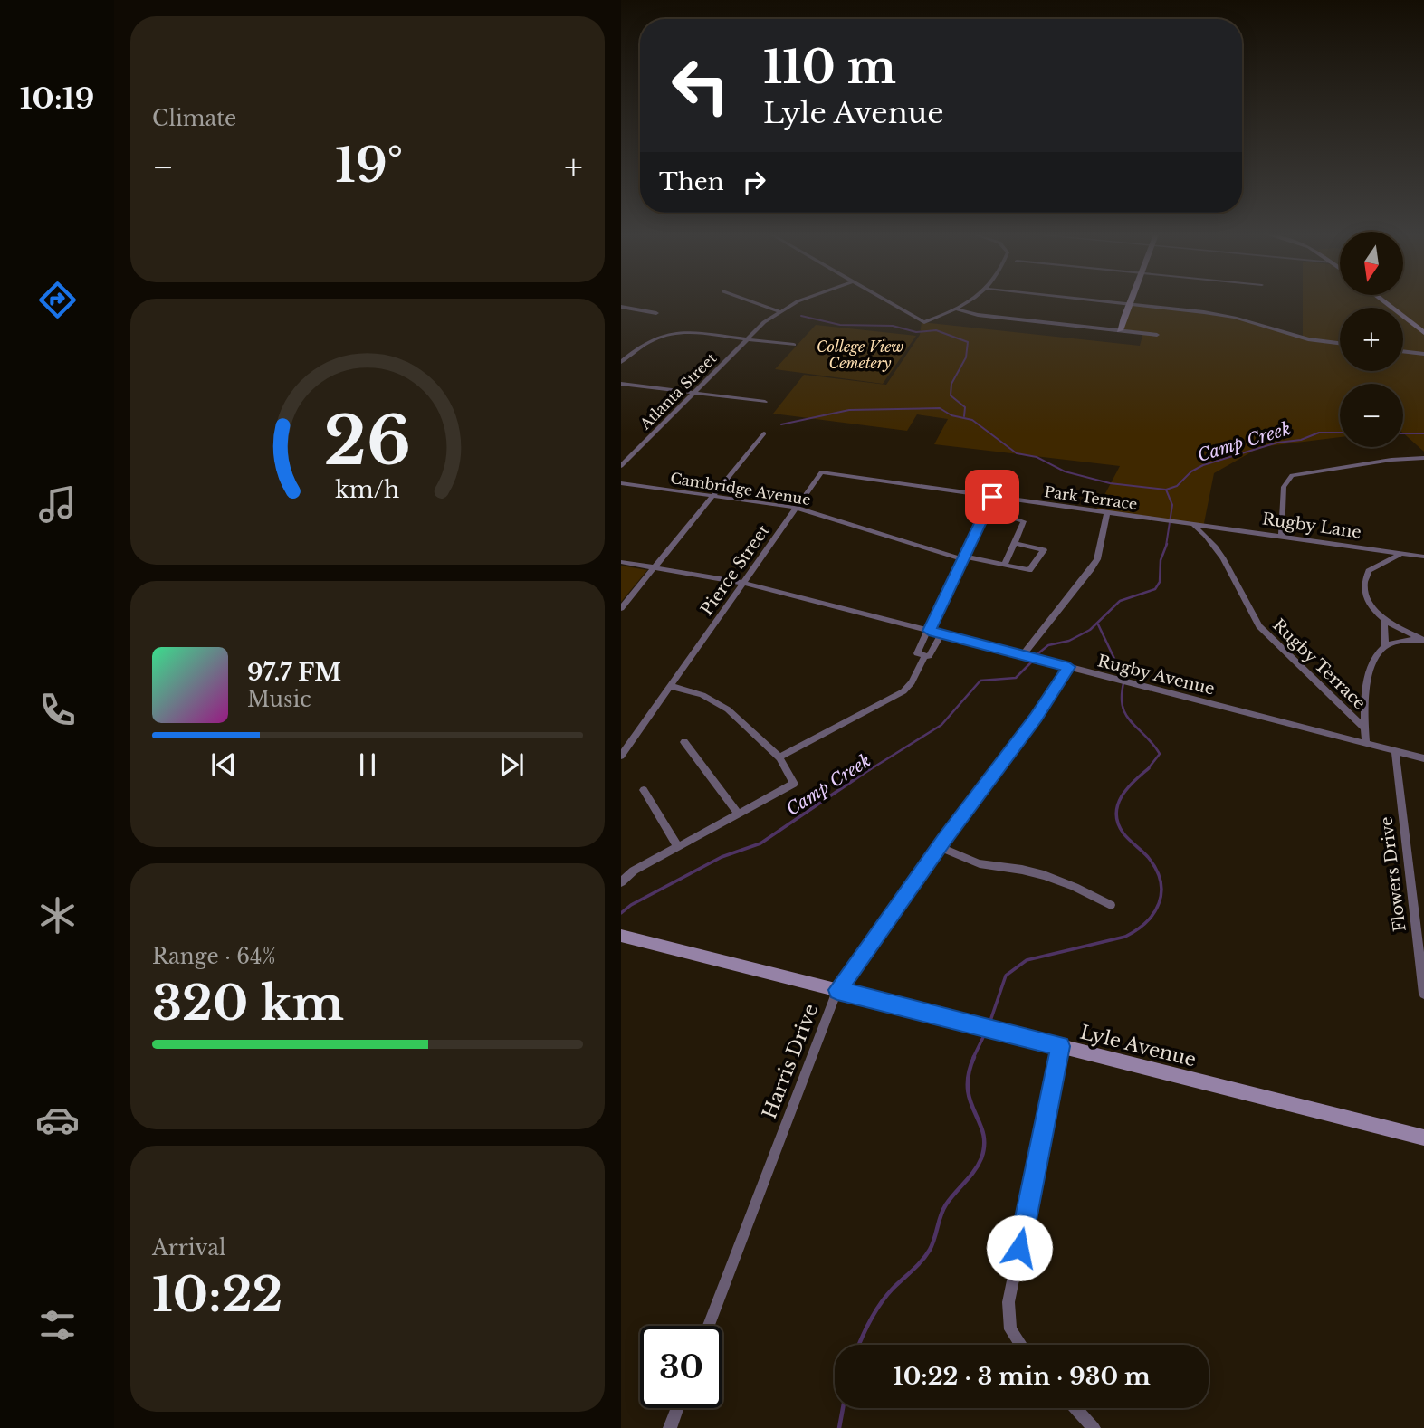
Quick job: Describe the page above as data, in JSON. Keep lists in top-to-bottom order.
{
  "streets": {
    "street": [
      "Atlanta Street",
      "Cambridge Avenue",
      "Park Terrace",
      "Rugby Lane",
      "Pierce Street",
      "Rugby Terrace",
      "Rugby Avenue",
      "Flowers Drive",
      "Lyle Avenue",
      "Harris Drive"
    ]
  },
  "crossings": [
    ["Cambridge Avenue", "Pierce Street"],
    ["Park Terrace", "Rugby Lane"],
    ["Park Terrace", "Pierce Street"],
    ["Park Terrace", "Rugby Terrace"],
    ["Rugby Lane", "Rugby Terrace"],
    ["Pierce Street", "Rugby Avenue"],
    ["Rugby Avenue", "Flowers Drive"],
    ["Rugby Avenue", "Harris Drive"],
    ["Lyle Avenue", "Harris Drive"]
  ],
  "water": ["Camp Creek"],
  "parks": ["College View Cemetery"],
  "north": "bottom",
  "page": {
    "tabs": "10:19",
    "tile": [
      "Climate",
      ["Range · 64%", "320 km"],
      ["Arrival", "10:22"]
    ],
    "turn": ["110 m", "Lyle Avenue"],
    "heat": ["−", "19°", "+"],
    "then": "Then",
    "map_buttons": ["+", "−"],
    "song": ["97.7 FM", "Music"],
    "limit": "30",
    "trip": "10:22 · 3 min · 930 m",
    "gauge": ["26", "km/h"]
  }
}
